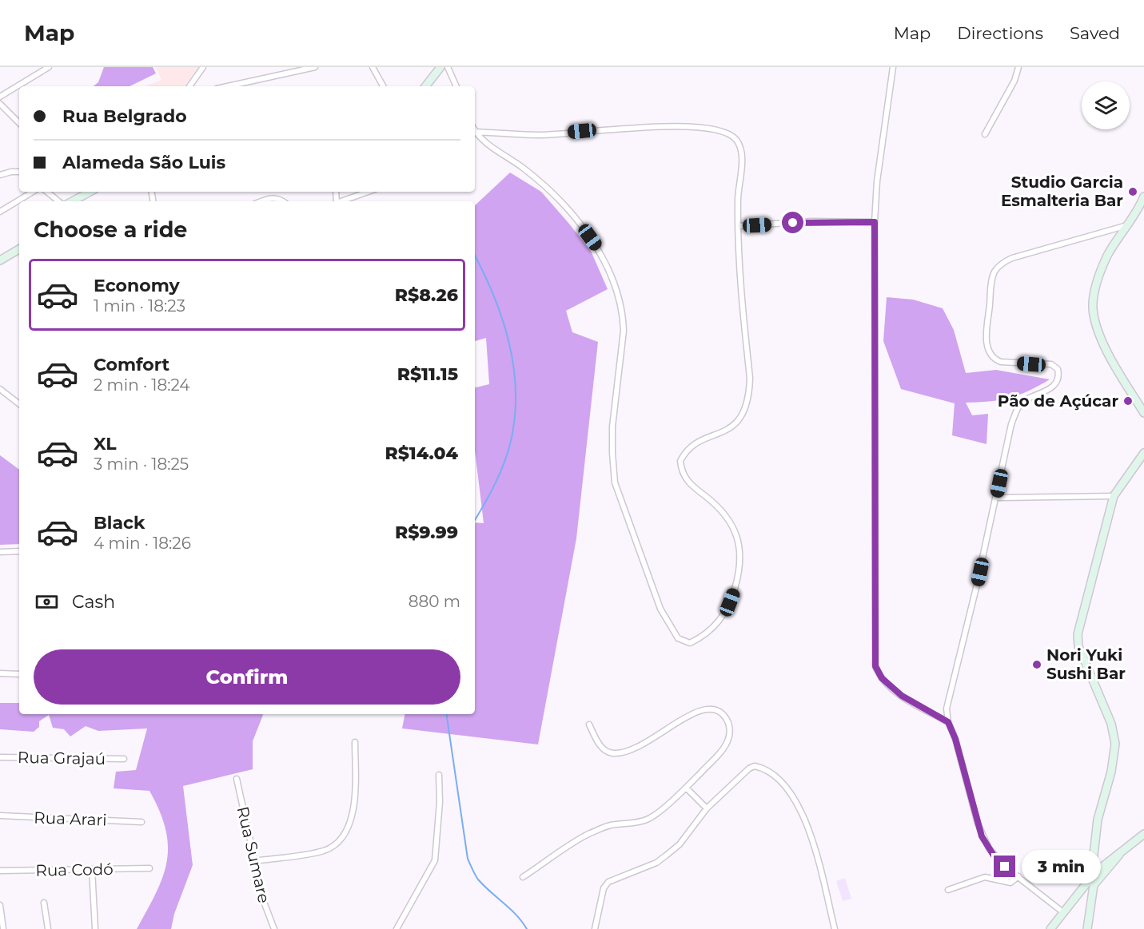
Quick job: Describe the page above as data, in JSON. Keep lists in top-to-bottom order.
{
  "streets": {
    "street": [
      "Rua Grajaú",
      "Rua Arari",
      "Rua Sumare",
      "Rua Codó"
    ]
  },
  "places": ["Studio Garcia Esmalteria Bar", "Pão de Açúcar", "Nori Yuki Sushi Bar"],
  "page": {
    "header": "Map",
    "nav": ["Map", "Directions", "Saved"],
    "banner": ["Rua Belgrado", "Alameda São Luis"],
    "heading": "Choose a ride",
    "list": [
      {
        "name": "Economy",
        "note": "1 min · 18:23",
        "value": "R$8.26"
      },
      {
        "name": "Comfort",
        "note": "2 min · 18:24",
        "value": "R$11.15"
      },
      {
        "name": "XL",
        "note": "3 min · 18:25",
        "value": "R$14.04"
      },
      {
        "name": "Black",
        "note": "4 min · 18:26",
        "value": "R$9.99"
      }
    ],
    "pay": ["Cash", "880 m"],
    "buttons": "Confirm",
    "bubble": "3 min"
  }
}
